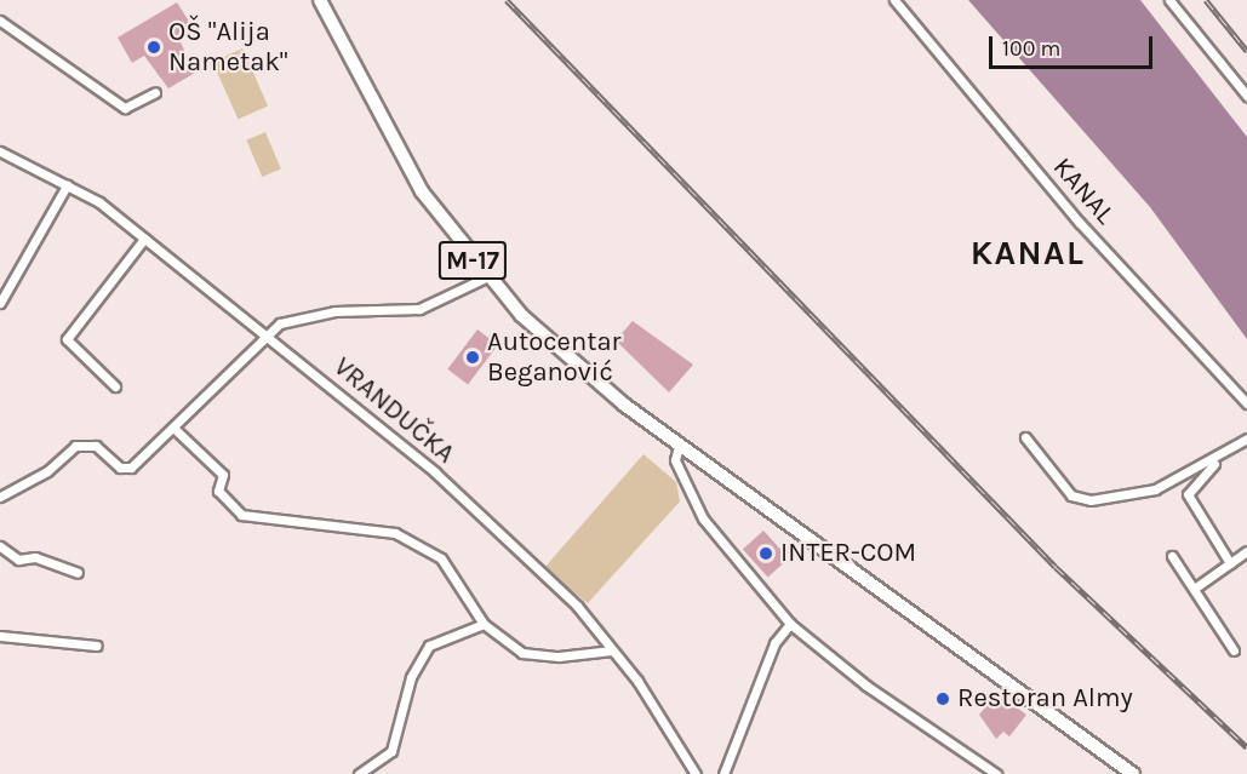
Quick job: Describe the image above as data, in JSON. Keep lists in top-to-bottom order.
{
  "streets": {
    "main road": ["M-17"],
    "street": ["KANAL", "VRANDUČKA"]
  },
  "districts": ["KANAL"],
  "places": [
    "OŠ \"Alija Nametak\"",
    "Autocentar Beganović",
    "INTER-COM",
    "Restoran Almy"
  ],
  "scale_bar": "100 m"
}
